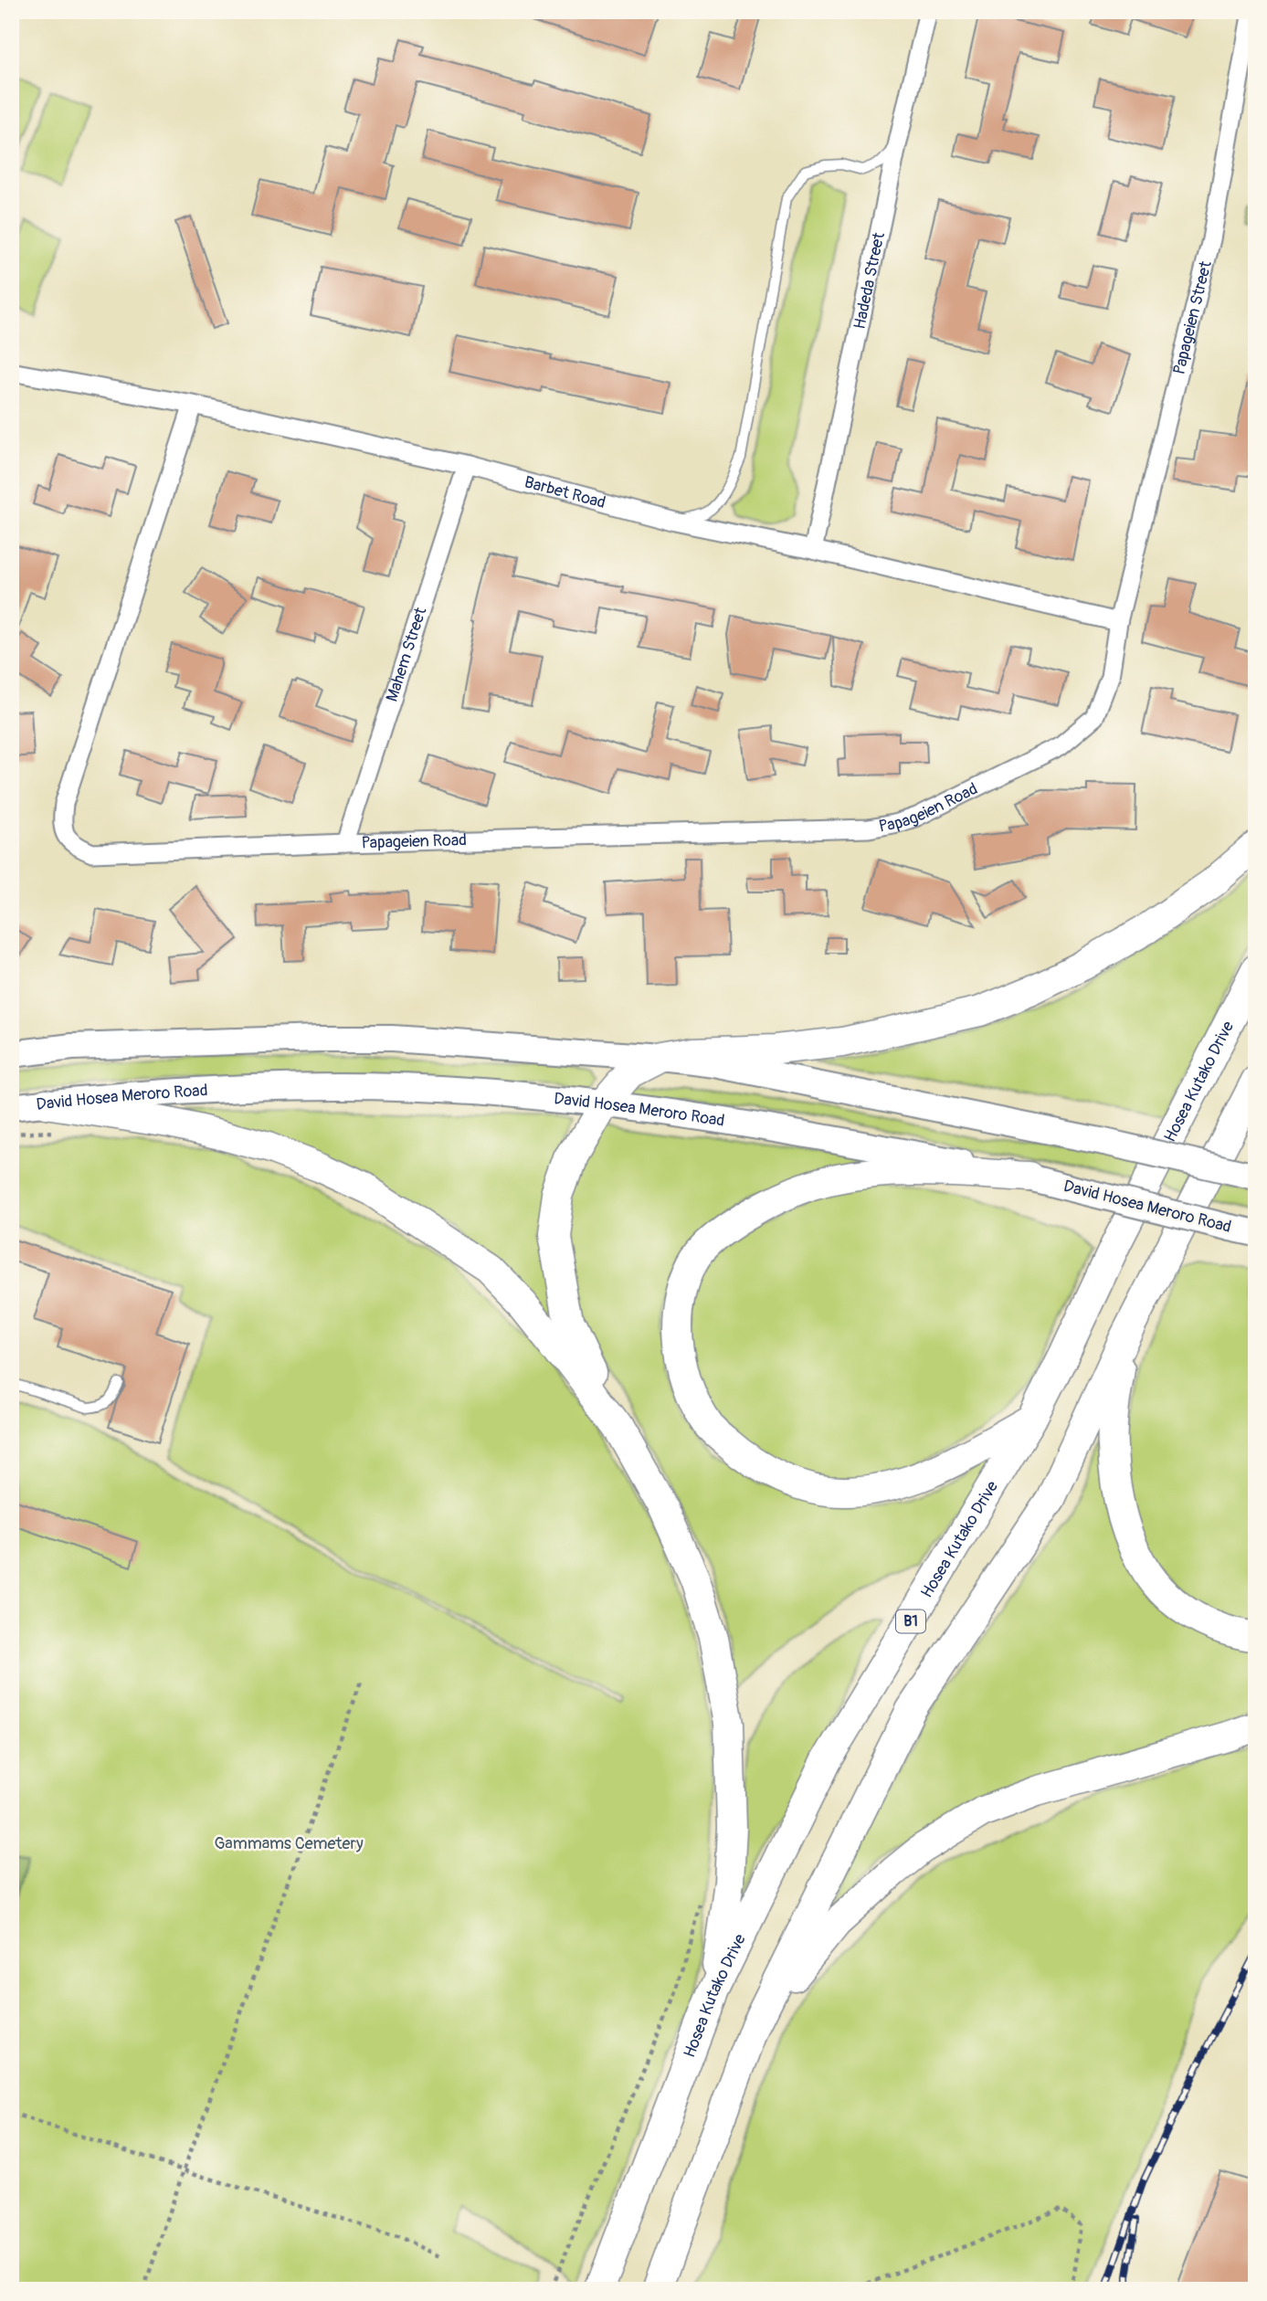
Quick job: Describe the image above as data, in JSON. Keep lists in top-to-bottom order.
{
  "streets": {
    "main road": ["Hosea Kutako Drive", "David Hosea Meroro Road", "B1"],
    "street": [
      "Hadeda Street",
      "Papageien Street",
      "Barbet Road",
      "Mahem Street",
      "Papageien Road"
    ]
  },
  "crossings": [
    ["Hadeda Street", "Barbet Road"],
    ["Papageien Street", "Barbet Road"],
    ["Papageien Street", "Papageien Road"],
    ["Barbet Road", "Mahem Street"],
    ["Barbet Road", "Papageien Road"],
    ["Mahem Street", "Papageien Road"]
  ],
  "parks": ["Gammams Cemetery"]
}
